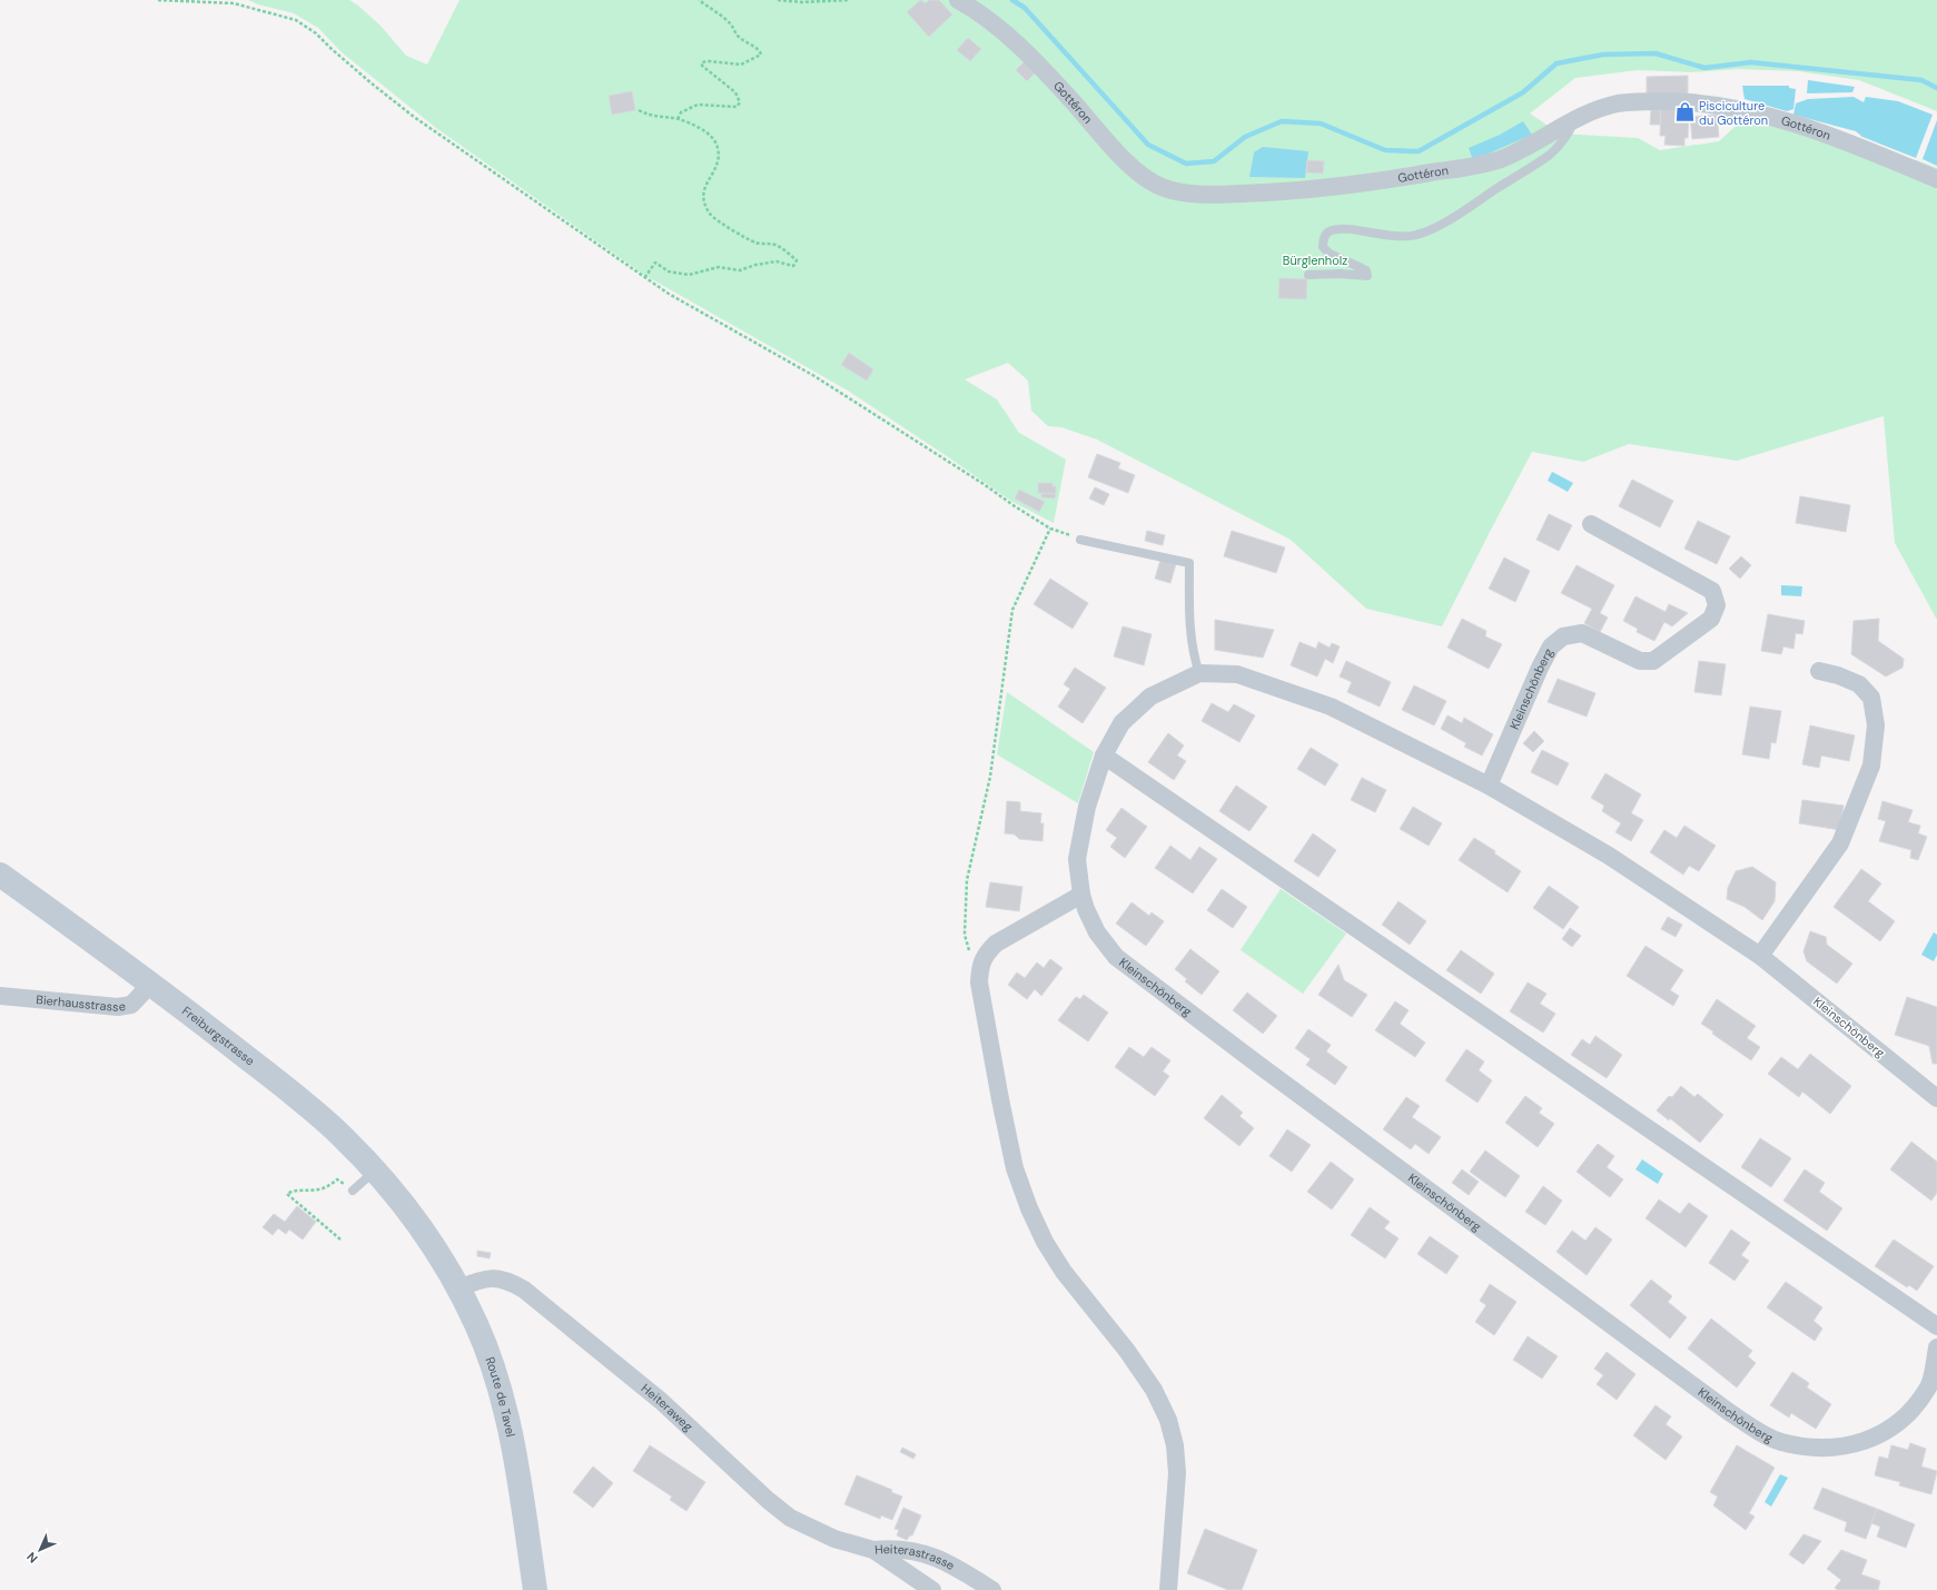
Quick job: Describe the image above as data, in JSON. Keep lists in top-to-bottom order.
{
  "streets": {
    "main road": ["Freiburgstrasse", "Route de Tavel"],
    "street": [
      "Gottéron",
      "Kleinschönberg",
      "Bierhausstrasse",
      "Heiteraweg",
      "Heiterastrasse"
    ]
  },
  "crossings": [
    ["Bierhausstrasse", "Freiburgstrasse"],
    ["Freiburgstrasse", "Route de Tavel"],
    ["Route de Tavel", "Heiteraweg"],
    ["Heiteraweg", "Heiterastrasse"]
  ],
  "parks": ["Bürglenholz"],
  "places": {
    "shop": ["Pisciculture du Gottéron"]
  },
  "north": "bottom left"
}
